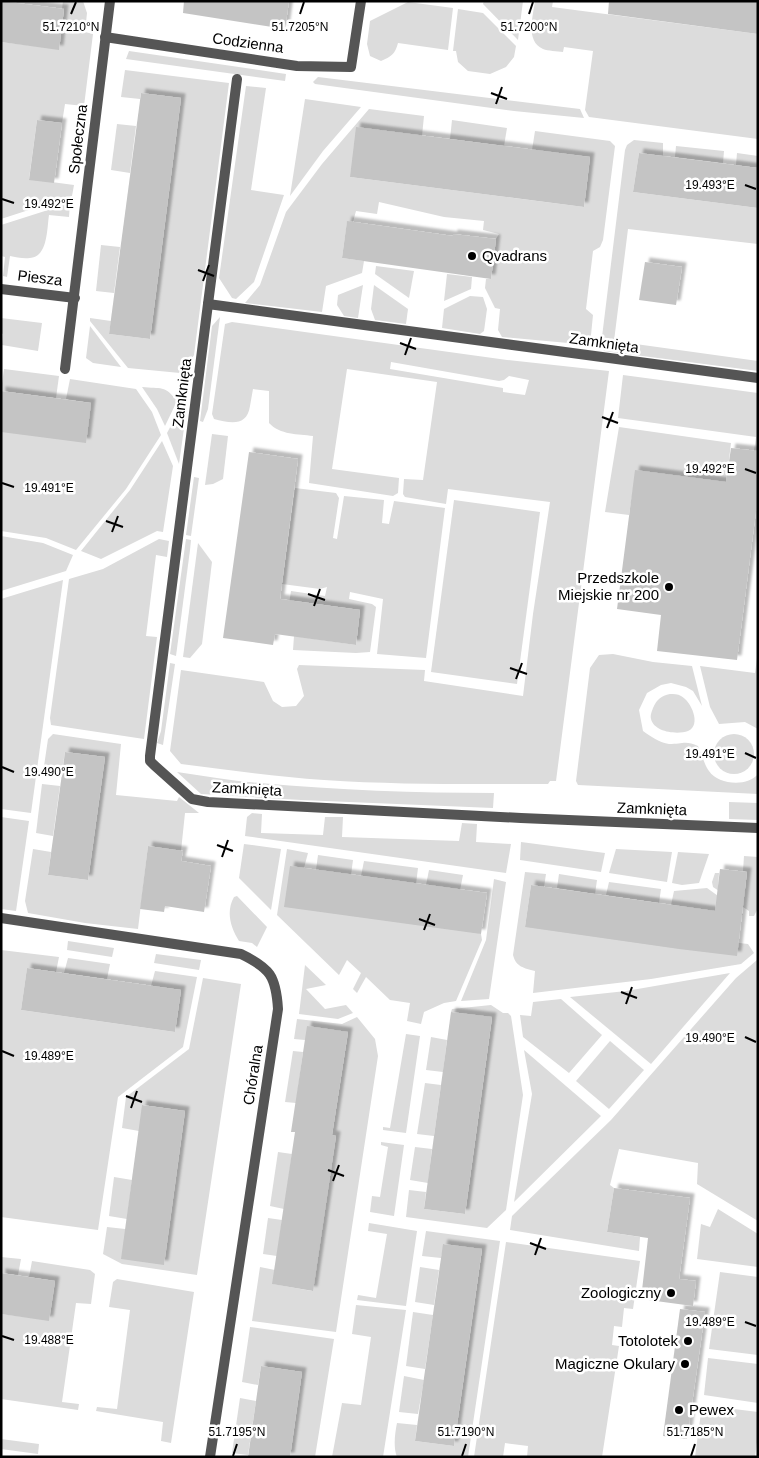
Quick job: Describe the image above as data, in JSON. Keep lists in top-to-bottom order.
{
  "streets": {
    "street": [
      "Codzienna",
      "Społeczna",
      "Piesza",
      "Zamknięta",
      "Chóralna"
    ]
  },
  "crossings": [
    ["Codzienna", "Społeczna"],
    ["Społeczna", "Piesza"]
  ],
  "places": [
    "Qvadrans",
    "Przedszkole Miejskie nr 200",
    "Zoologiczny",
    "Totolotek",
    "Magiczne Okulary",
    "Pewex"
  ],
  "coordinates": [
    "51.7210°N",
    "51.7205°N",
    "51.7200°N",
    "19.493°E",
    "19.492°E",
    "19.491°E",
    "19.490°E",
    "19.489°E",
    "19.488°E",
    "51.7195°N",
    "51.7190°N",
    "51.7185°N"
  ]
}
